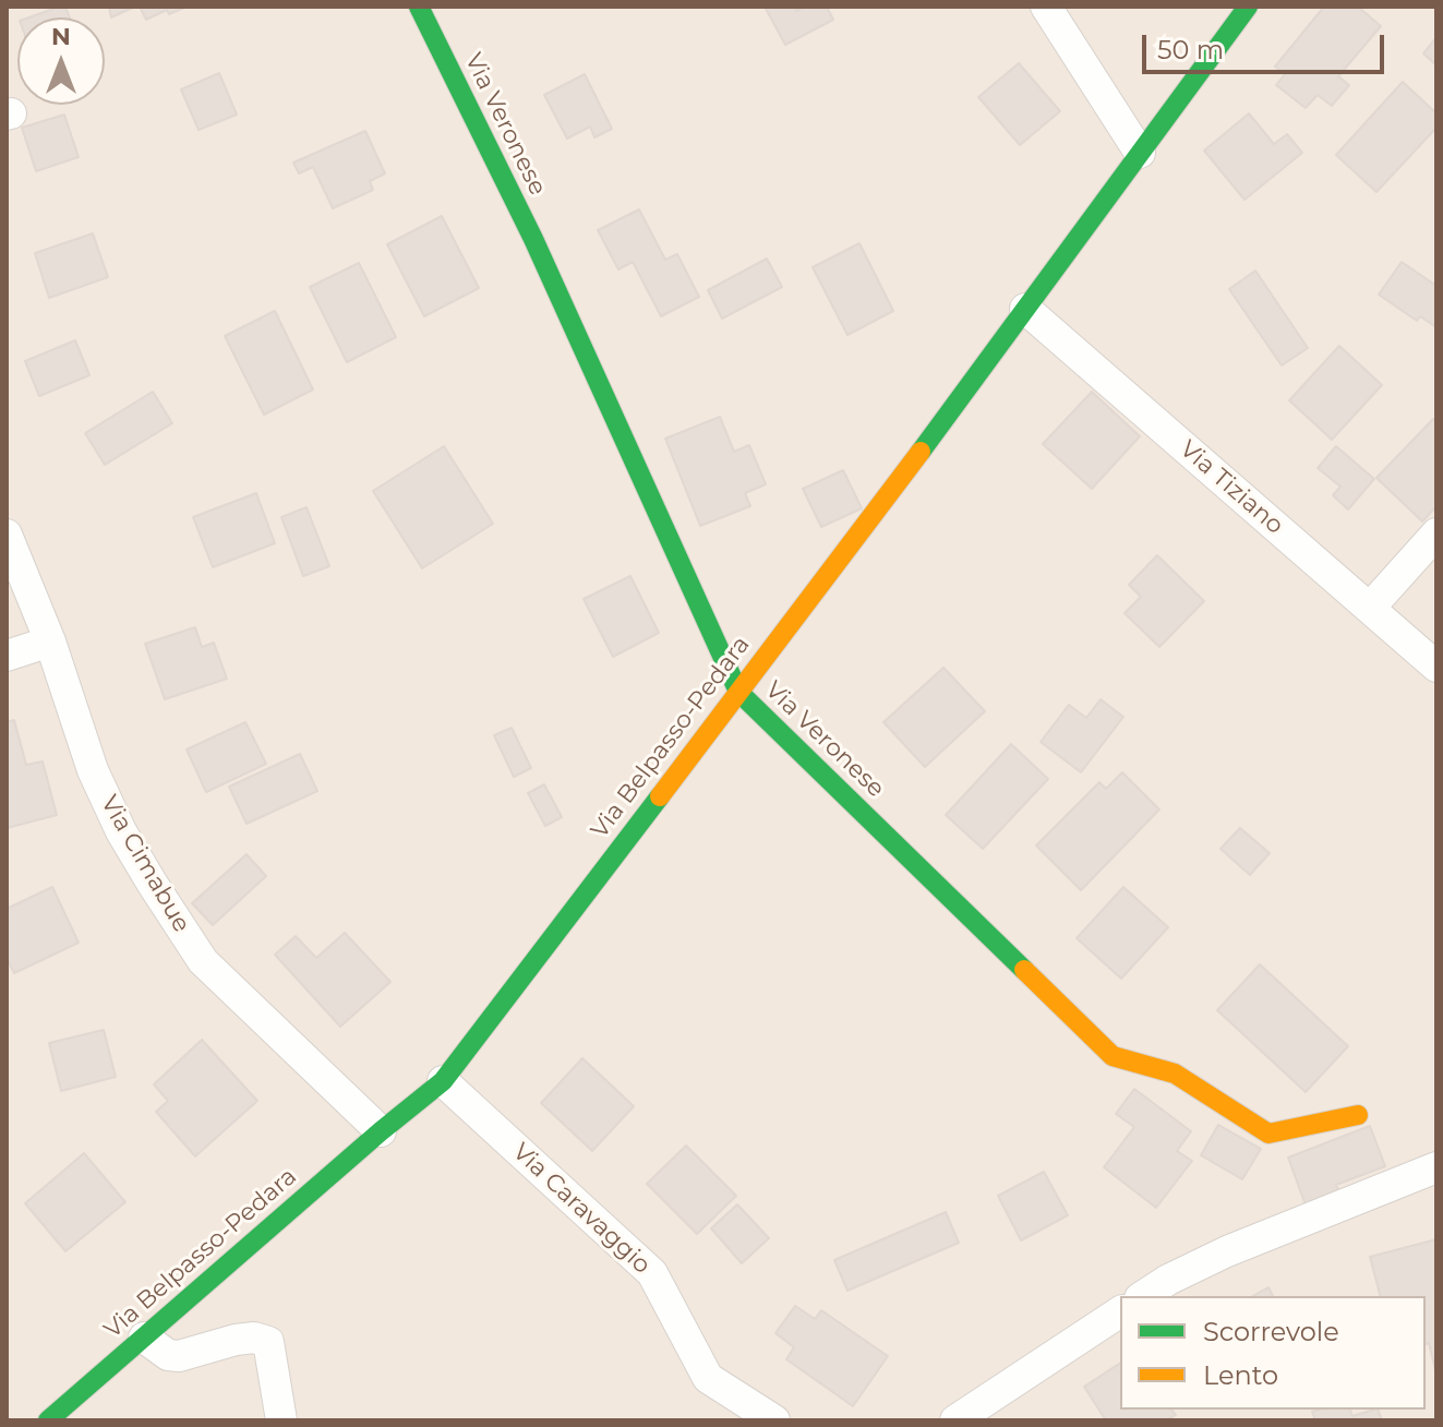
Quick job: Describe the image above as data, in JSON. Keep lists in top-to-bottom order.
{
  "streets": {
    "street": [
      "Via Veronese",
      "Via Tiziano",
      "Via Belpasso-Pedara",
      "Via Cimabue",
      "Via Caravaggio"
    ]
  },
  "crossings": [
    ["Via Veronese", "Via Belpasso-Pedara"],
    ["Via Tiziano", "Via Belpasso-Pedara"],
    ["Via Belpasso-Pedara", "Via Cimabue"],
    ["Via Belpasso-Pedara", "Via Caravaggio"]
  ],
  "legend": ["Scorrevole", "Lento"],
  "scale_bar": "50 m",
  "north": "top"
}
